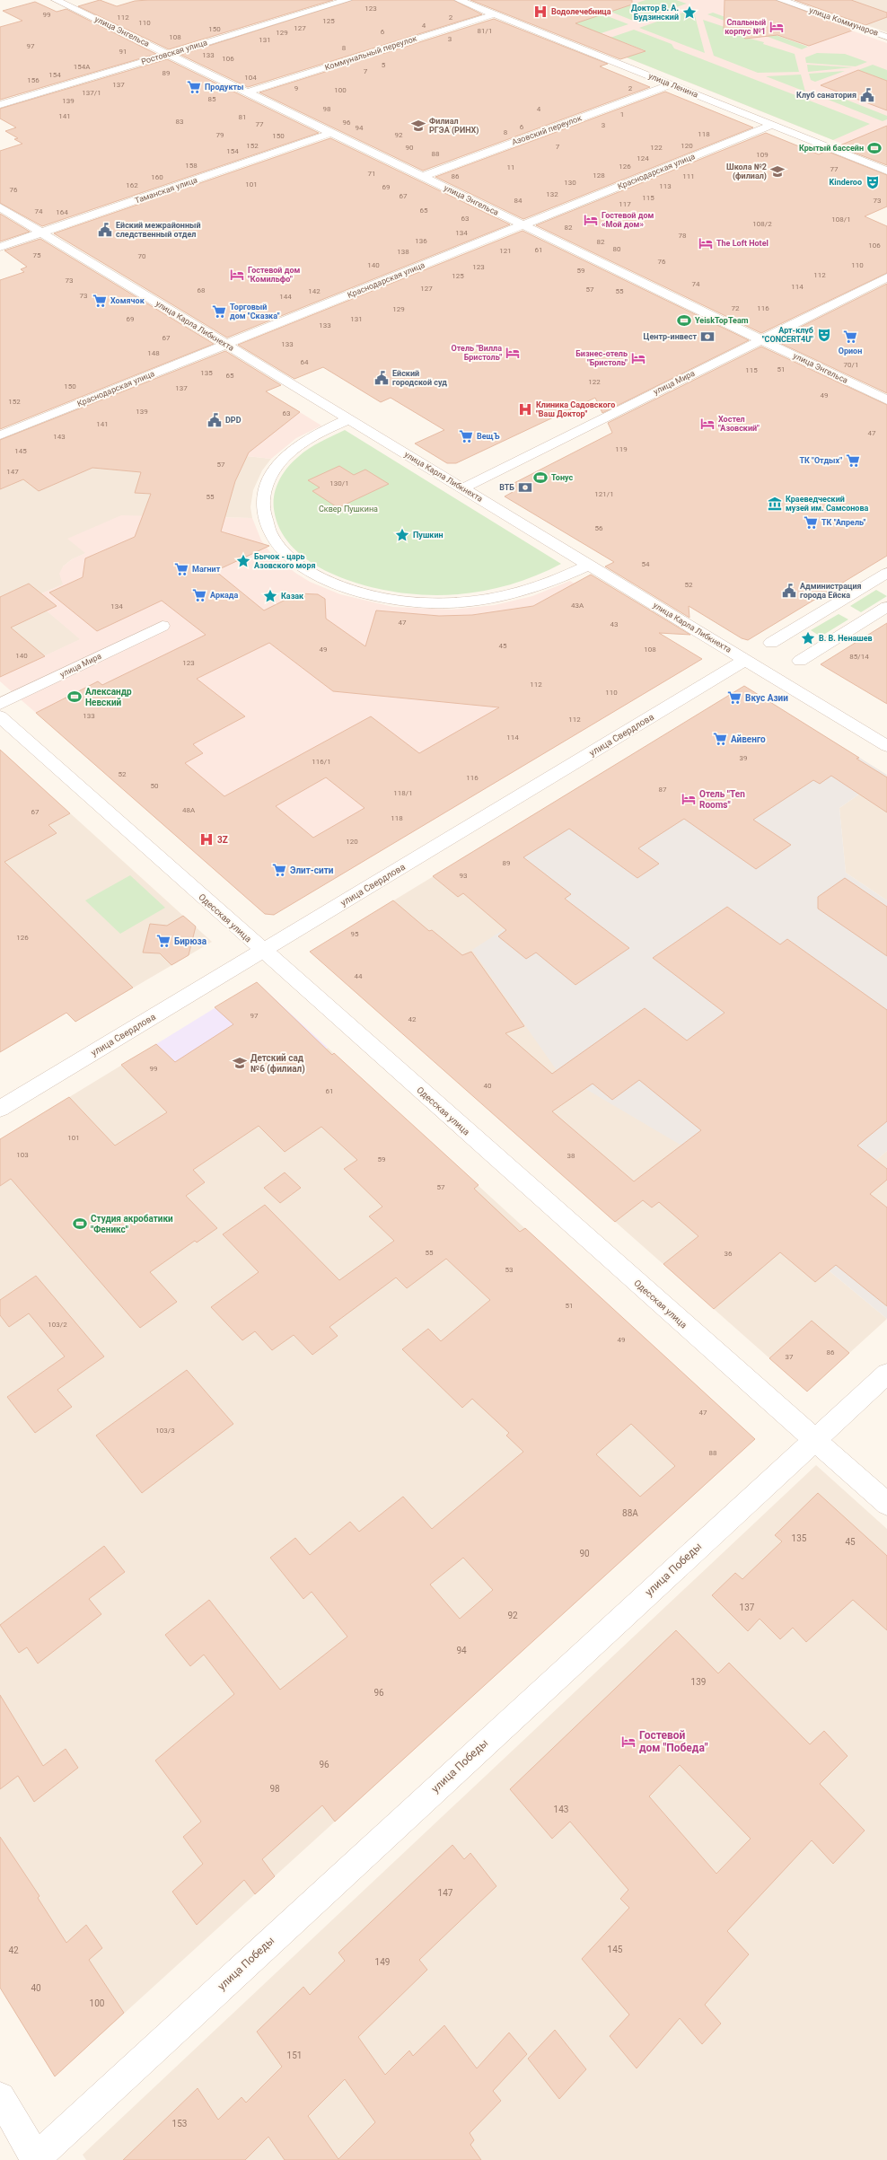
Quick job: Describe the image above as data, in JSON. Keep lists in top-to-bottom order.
{
  "streets": {
    "street": [
      "улица Коммунаров",
      "улица Энгельса",
      "Ростовская улица",
      "Коммунальный переулок",
      "улица Ленина",
      "Азовский переулок",
      "Краснодарская улица",
      "Таманская улица",
      "улица Карла Либкнехта",
      "улица Мира",
      "улица Свердлова",
      "Одесская улица",
      "улица Победы"
    ]
  },
  "crossings": [
    ["улица Энгельса", "Ростовская улица"],
    ["улица Энгельса", "Коммунальный переулок"],
    ["улица Энгельса", "Азовский переулок"],
    ["улица Энгельса", "Краснодарская улица"],
    ["улица Энгельса", "Таманская улица"],
    ["улица Энгельса", "улица Мира"],
    ["Коммунальный переулок", "улица Ленина"],
    ["улица Ленина", "Азовский переулок"],
    ["улица Ленина", "Краснодарская улица"],
    ["Краснодарская улица", "улица Карла Либкнехта"],
    ["Таманская улица", "улица Карла Либкнехта"],
    ["улица Карла Либкнехта", "улица Мира"],
    ["улица Карла Либкнехта", "улица Свердлова"],
    ["улица Свердлова", "Одесская улица"],
    ["Одесская улица", "улица Победы"]
  ],
  "parks": ["Сквер Пушкина"],
  "places": {
    "hospital": ["Водолечебница", "Клиника Садовского \"Ваш Доктор\"", "3Z"],
    "place": [
      "Доктор В. А. Будзинский",
      "Пушкин",
      "Бычок - царь Азовского моря",
      "Казак",
      "В. В. Ненашев"
    ],
    "hotel": [
      "Спальный корпус №1",
      "Гостевой дом «Мой дом»",
      "The Loft Hotel",
      "Гостевой дом \"Комильфо\"",
      "Отель \"Вилла Бристоль\"",
      "Бизнес-отель \"Бристоль\"",
      "Хостел \"Азовский\"",
      "Отель \"Ten Rooms\"",
      "Гостевой дом \"Победа\""
    ],
    "supermarket": [
      "Продукты",
      "Хомячок",
      "Торговый дом \"Сказка\"",
      "Орион",
      "ВещЪ",
      "ТК \"Отдых\"",
      "ТК \"Апрель\"",
      "Магнит",
      "Аркада",
      "Вкус Азии",
      "Айвенго",
      "Элит-сити",
      "Бирюза"
    ],
    "public building": [
      "Клуб санатория",
      "Ейский межрайонный следственный отдел",
      "Ейский городской суд",
      "DPD",
      "Администрация города Ейска"
    ],
    "school or university": ["Филиал РГЭА (РИНХ)", "Школа №2 (филиал)", "Детский сад №6 (филиал)"],
    "sports": [
      "Крытый бассейн",
      "YeiskTopTeam",
      "Тонус",
      "Александр Невский",
      "Студия акробатики \"Феникс\""
    ],
    "theatre": ["Kinderoo", "Арт-клуб \"CONCERT4U\""],
    "bank": ["Центр-инвест", "ВТБ"],
    "museum": ["Краеведческий музей им. Самсонова"]
  },
  "house_numbers": [
    "123",
    "99",
    "112",
    "2",
    "125",
    "110",
    "4",
    "127",
    "150",
    "81/1",
    "6",
    "129",
    "108",
    "3",
    "131",
    "97",
    "8",
    "91",
    "133",
    "106",
    "5",
    "154А",
    "7",
    "89",
    "154",
    "104",
    "156",
    "137",
    "9",
    "2",
    "100",
    "137/1",
    "85",
    "139",
    "98",
    "4",
    "1",
    "141",
    "81",
    "83",
    "96",
    "77",
    "3",
    "6",
    "94",
    "8",
    "118",
    "79",
    "92",
    "150",
    "152",
    "120",
    "7",
    "90",
    "122",
    "154",
    "88",
    "109",
    "124",
    "158",
    "126",
    "11",
    "77",
    "71",
    "128",
    "86",
    "111",
    "160",
    "130",
    "101",
    "162",
    "113",
    "69",
    "76",
    "132",
    "67",
    "115",
    "84",
    "73",
    "117",
    "65",
    "74",
    "164",
    "63",
    "108/1",
    "108/2",
    "82",
    "134",
    "78",
    "136",
    "82",
    "106",
    "80",
    "61",
    "121",
    "138",
    "75",
    "70",
    "76",
    "140",
    "110",
    "123",
    "59",
    "112",
    "125",
    "73",
    "74",
    "114",
    "127",
    "57",
    "68",
    "142",
    "55",
    "73",
    "144",
    "72",
    "116",
    "129",
    "69",
    "131",
    "133",
    "67",
    "133",
    "148",
    "64",
    "70/1",
    "51",
    "115",
    "135",
    "65",
    "122",
    "150",
    "137",
    "49",
    "152",
    "139",
    "63",
    "141",
    "47",
    "143",
    "119",
    "145",
    "57",
    "147",
    "130/1",
    "121/1",
    "55",
    "56",
    "54",
    "52",
    "43А",
    "134",
    "47",
    "43",
    "45",
    "49",
    "108",
    "140",
    "85/14",
    "123",
    "112",
    "110",
    "133",
    "112",
    "114",
    "39",
    "116/1",
    "52",
    "116",
    "50",
    "87",
    "118/1",
    "48А",
    "67",
    "118",
    "120",
    "89",
    "93",
    "95",
    "126",
    "44",
    "97",
    "42",
    "99",
    "40",
    "61",
    "101",
    "103",
    "38",
    "59",
    "57",
    "55",
    "36",
    "53",
    "51",
    "103/2",
    "49",
    "86",
    "37",
    "47",
    "103/3",
    "88",
    "88А",
    "135",
    "45",
    "90",
    "137",
    "92",
    "94",
    "139",
    "96",
    "96",
    "98",
    "143",
    "147",
    "145",
    "42",
    "149",
    "40",
    "100",
    "151",
    "153"
  ]
}
